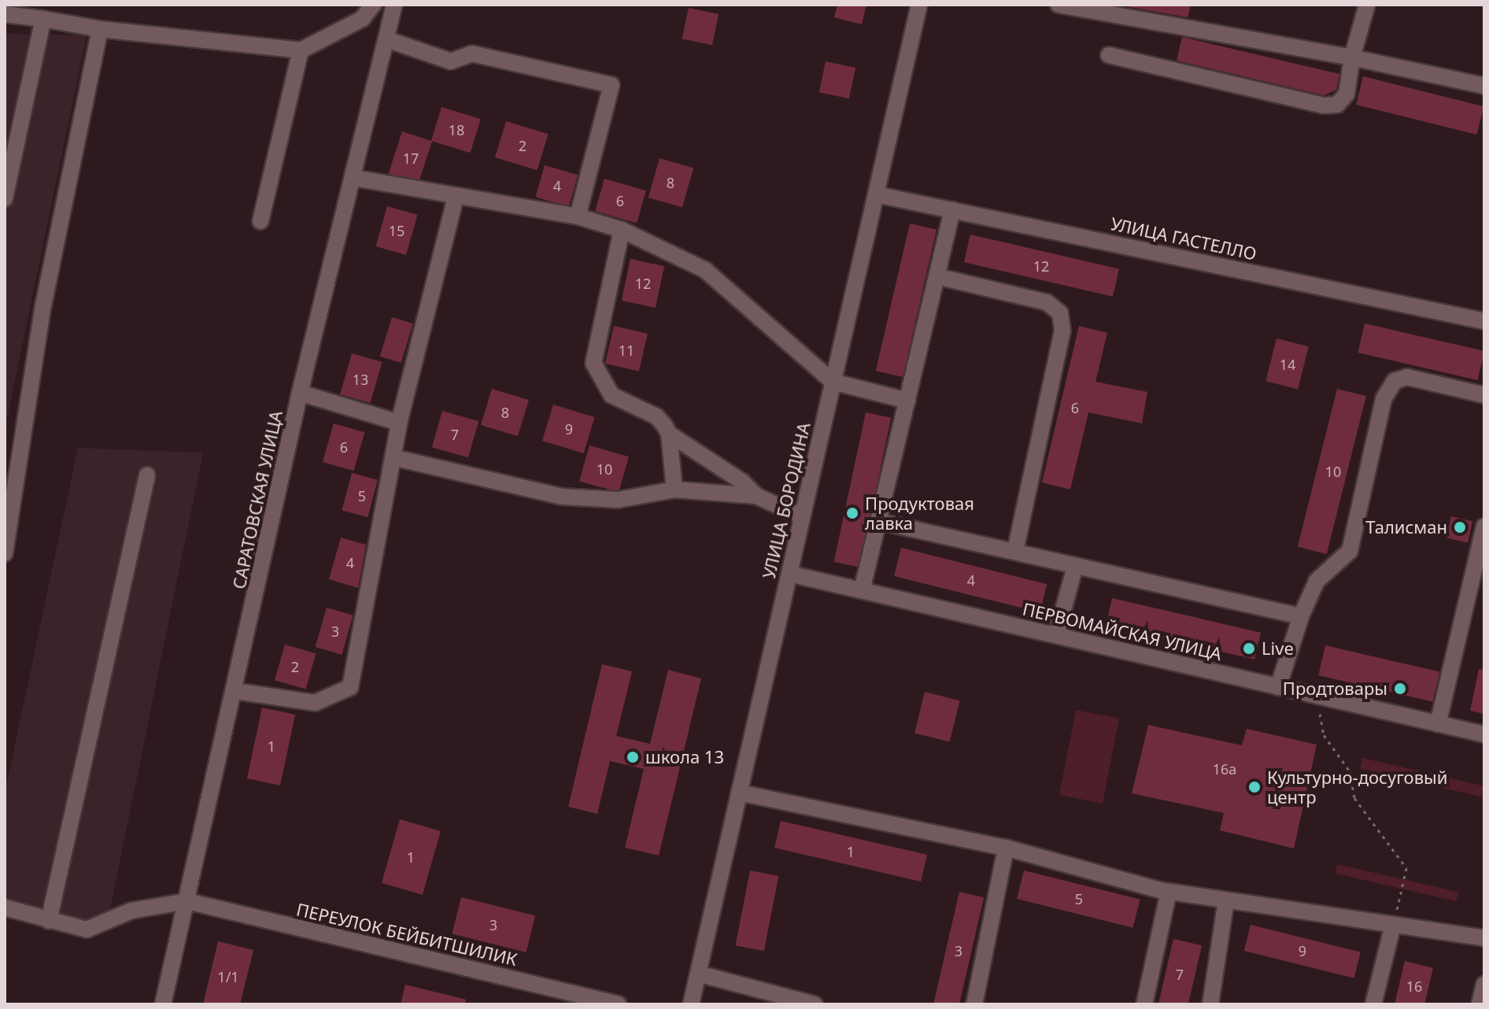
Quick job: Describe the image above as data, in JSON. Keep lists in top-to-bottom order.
{
  "streets": {
    "street": [
      "УЛИЦА ГАСТЕЛЛО",
      "САРАТОВСКАЯ УЛИЦА",
      "УЛИЦА БОРОДИНА",
      "ПЕРВОМАЙСКАЯ УЛИЦА",
      "ПЕРЕУЛОК БЕЙБИТШИЛИК"
    ]
  },
  "crossings": [
    ["УЛИЦА ГАСТЕЛЛО", "УЛИЦА БОРОДИНА"],
    ["САРАТОВСКАЯ УЛИЦА", "ПЕРЕУЛОК БЕЙБИТШИЛИК"],
    ["УЛИЦА БОРОДИНА", "ПЕРВОМАЙСКАЯ УЛИЦА"]
  ],
  "places": [
    "Продуктовая лавка",
    "Талисман",
    "Live",
    "Продтовары",
    "школа 13",
    "Культурно-досуговый центр"
  ],
  "house_numbers": [
    "18",
    "2",
    "17",
    "8",
    "4",
    "6",
    "15",
    "12",
    "12",
    "11",
    "14",
    "13",
    "6",
    "8",
    "9",
    "7",
    "6",
    "10",
    "10",
    "5",
    "4",
    "4",
    "3",
    "2",
    "1",
    "16а",
    "1",
    "1",
    "5",
    "3",
    "3",
    "9",
    "7",
    "1/1",
    "16"
  ]
}
